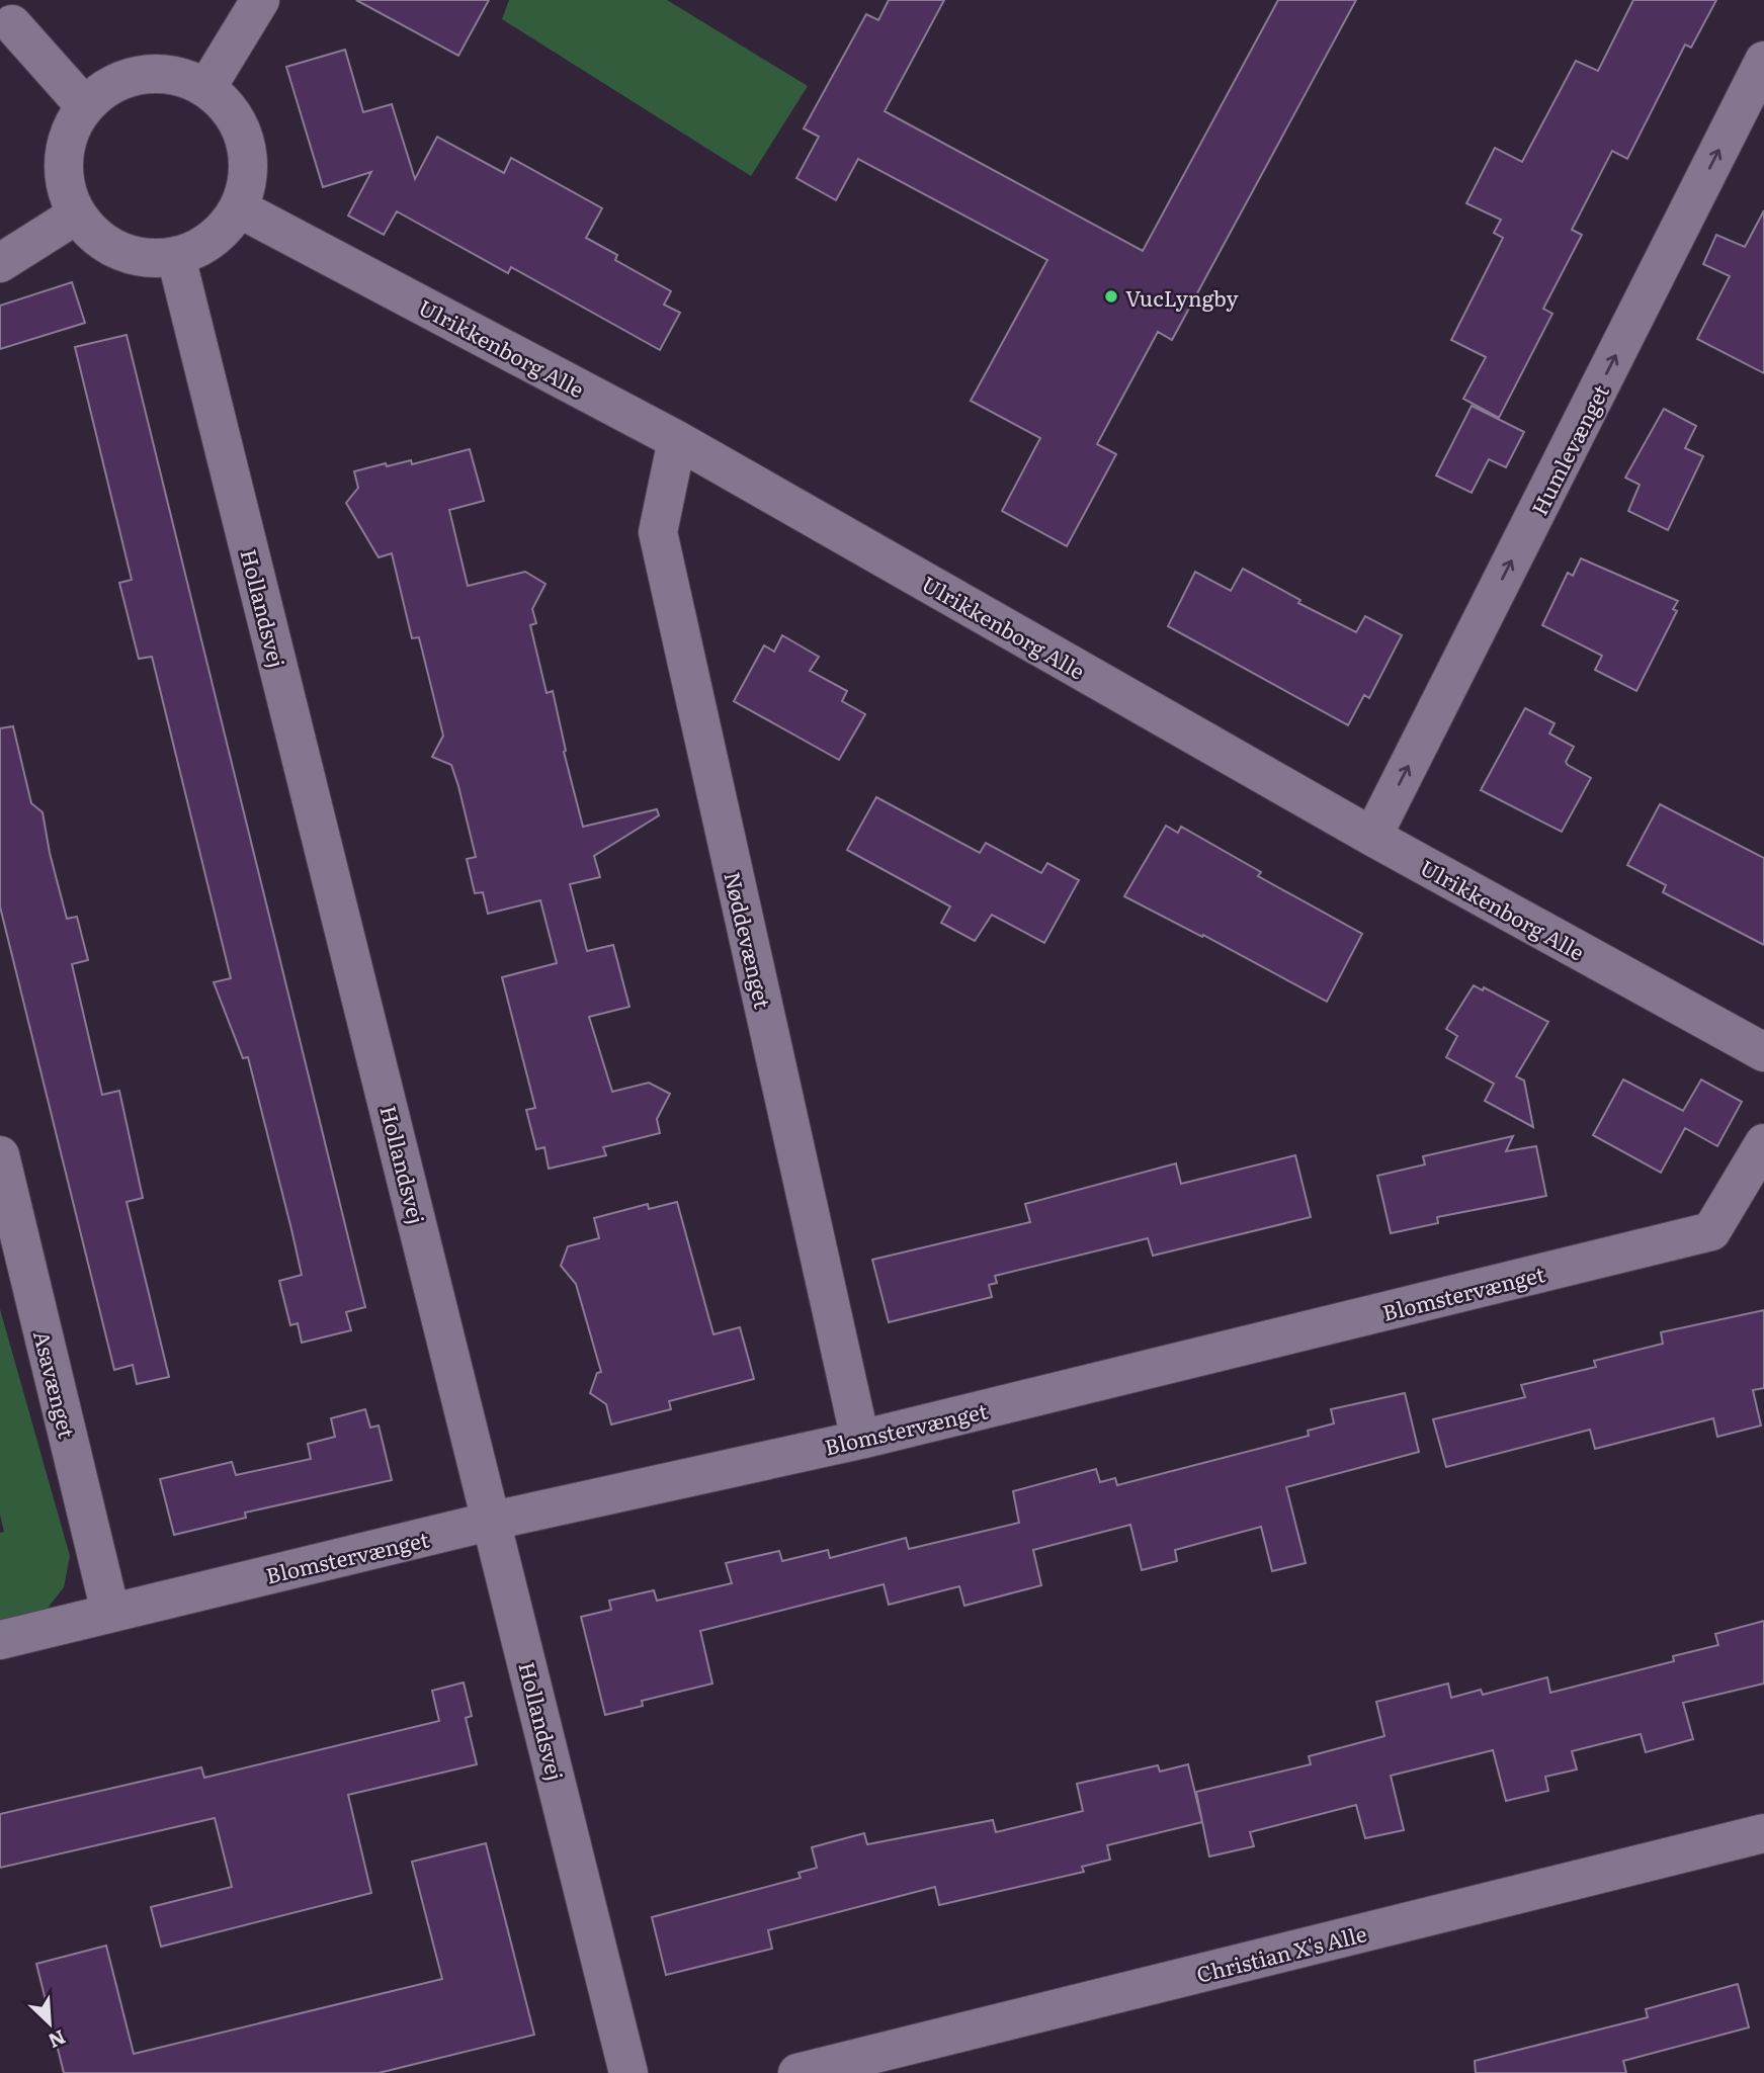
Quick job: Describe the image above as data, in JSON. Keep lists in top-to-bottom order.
{
  "streets": {
    "street": [
      "Ulrikkenborg Alle",
      "Humlevænget",
      "Hollandsvej",
      "Nøddevænget",
      "Blomstervænget",
      "Asavænget",
      "Christian X's Alle"
    ]
  },
  "crossings": [
    ["Ulrikkenborg Alle", "Humlevænget"],
    ["Ulrikkenborg Alle", "Hollandsvej"],
    ["Ulrikkenborg Alle", "Nøddevænget"],
    ["Hollandsvej", "Blomstervænget"],
    ["Nøddevænget", "Blomstervænget"],
    ["Blomstervænget", "Asavænget"]
  ],
  "one_way": ["Humlevænget"],
  "places": ["VucLyngby"],
  "north": "bottom right"
}
